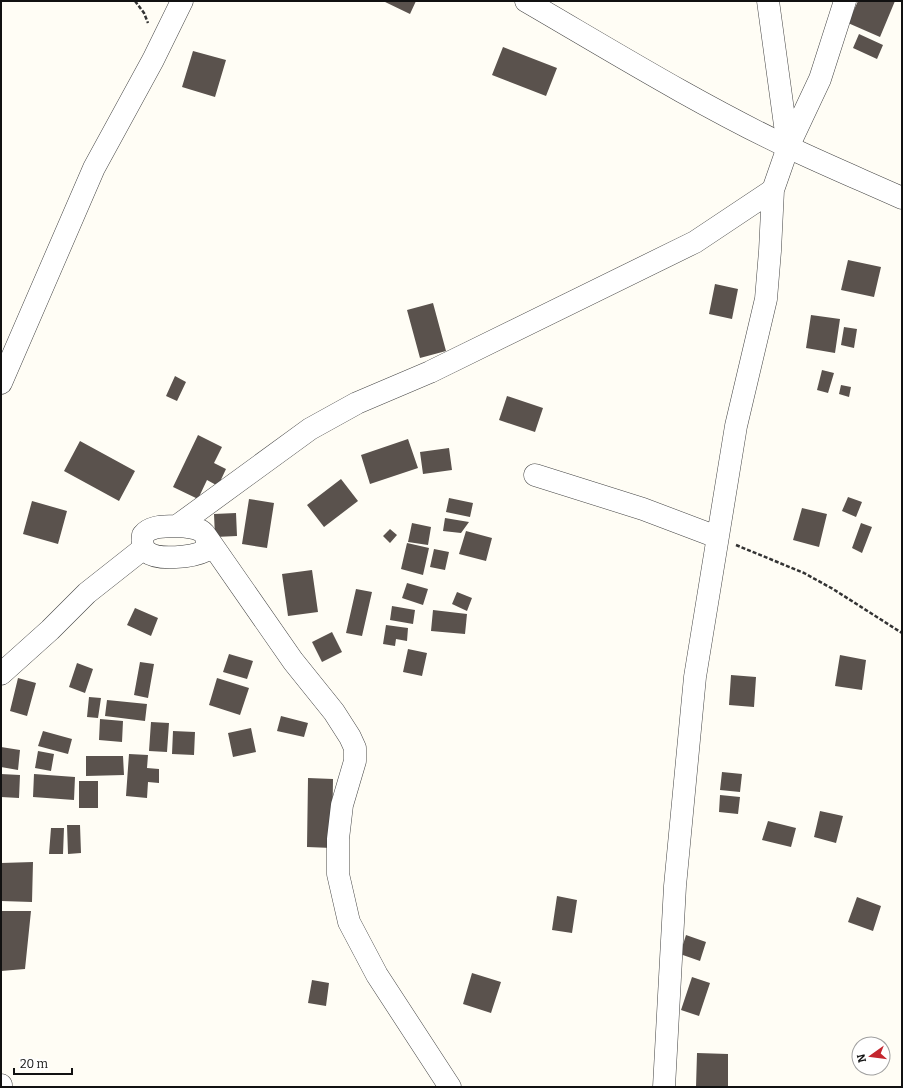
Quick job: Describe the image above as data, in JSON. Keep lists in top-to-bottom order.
{
  "scale_bar": "20 m",
  "north": "left"
}
